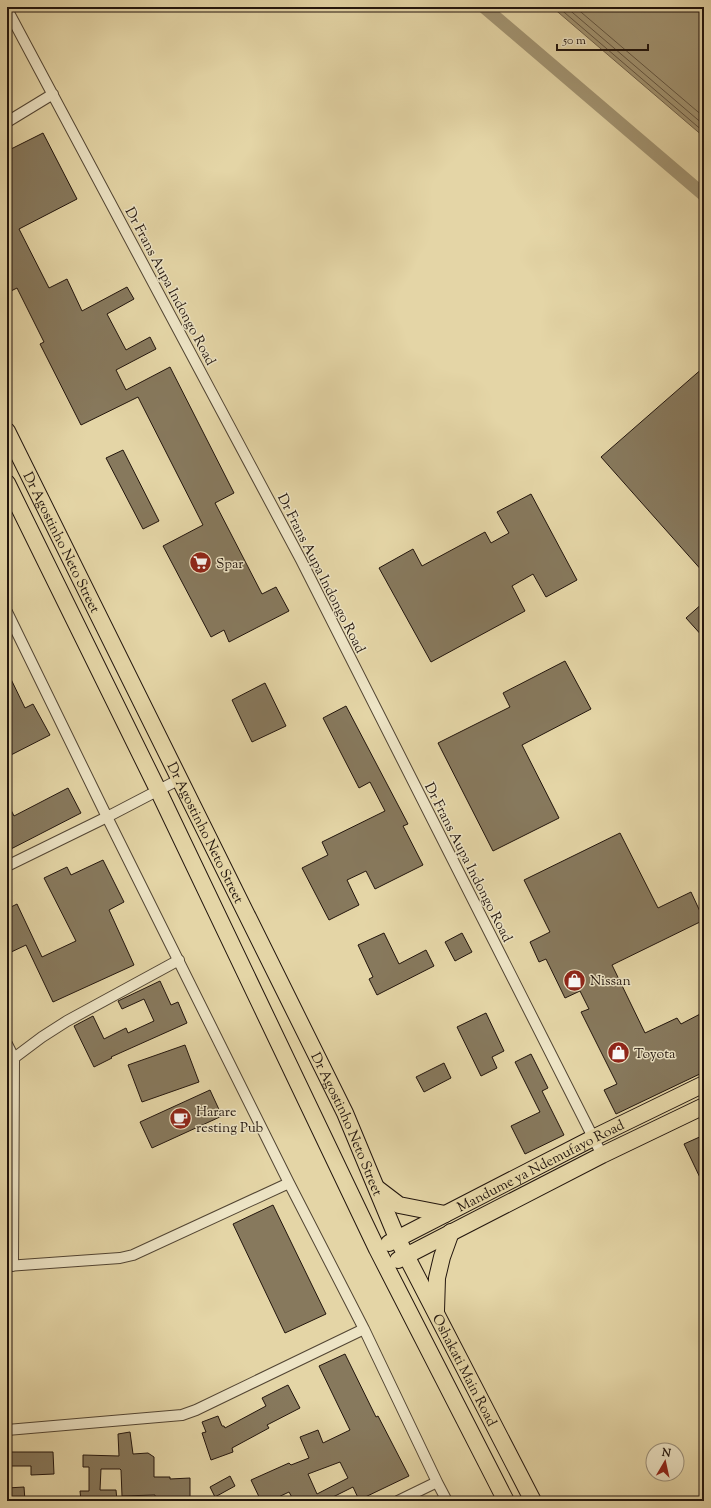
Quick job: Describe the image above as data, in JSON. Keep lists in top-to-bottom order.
{
  "streets": {
    "main road": ["Dr Agostinho Neto Street", "Mandume ya Ndemufayo Road", "Oshakati Main Road"],
    "street": ["Dr Frans Aupa Indongo Road"]
  },
  "crossings": [
    ["Dr Frans Aupa Indongo Road", "Mandume ya Ndemufayo Road"],
    ["Dr Agostinho Neto Street", "Mandume ya Ndemufayo Road"],
    ["Dr Agostinho Neto Street", "Oshakati Main Road"],
    ["Mandume ya Ndemufayo Road", "Oshakati Main Road"]
  ],
  "places": {
    "supermarket": ["Spar"],
    "shop": ["Nissan", "Toyota"],
    "cafe": ["Harare resting Pub"]
  },
  "scale_bar": "50 m",
  "north": "top"
}
